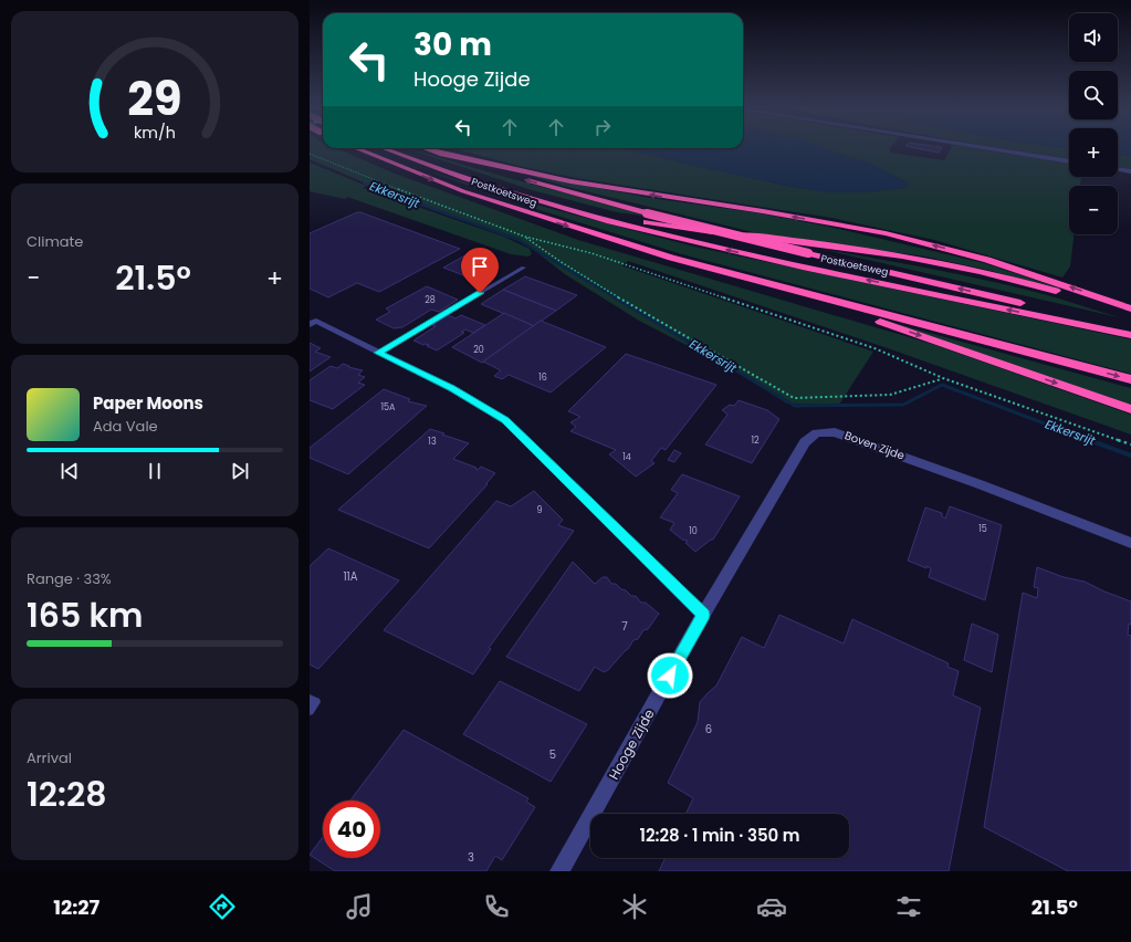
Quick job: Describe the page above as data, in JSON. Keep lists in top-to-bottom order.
{
  "streets": {
    "highway": ["Postkoetsweg"],
    "street": ["Boven Zijde", "Hooge Zijde"]
  },
  "crossings": [
    ["Boven Zijde", "Hooge Zijde"]
  ],
  "water": ["Ekkersrijt"],
  "house_numbers": [
    "28",
    "20",
    "16",
    "15A",
    "12",
    "13",
    "14",
    "9",
    "15",
    "10",
    "11A",
    "7",
    "6",
    "5",
    "3"
  ],
  "page": {
    "map_buttons": ["+", "−"],
    "turn": ["30 m", "Hooge Zijde"],
    "tile": [
      "Climate",
      ["Range · 33%", "165 km"],
      ["Arrival", "12:28"]
    ],
    "heat": ["−", "21.5°", "+"],
    "song": ["Paper Moons", "Ada Vale"],
    "limit": "40",
    "trip": "12:28 · 1 min · 350 m",
    "tabs": ["12:27", "21.5°"],
    "gauge": ["29", "km/h"]
  }
}
